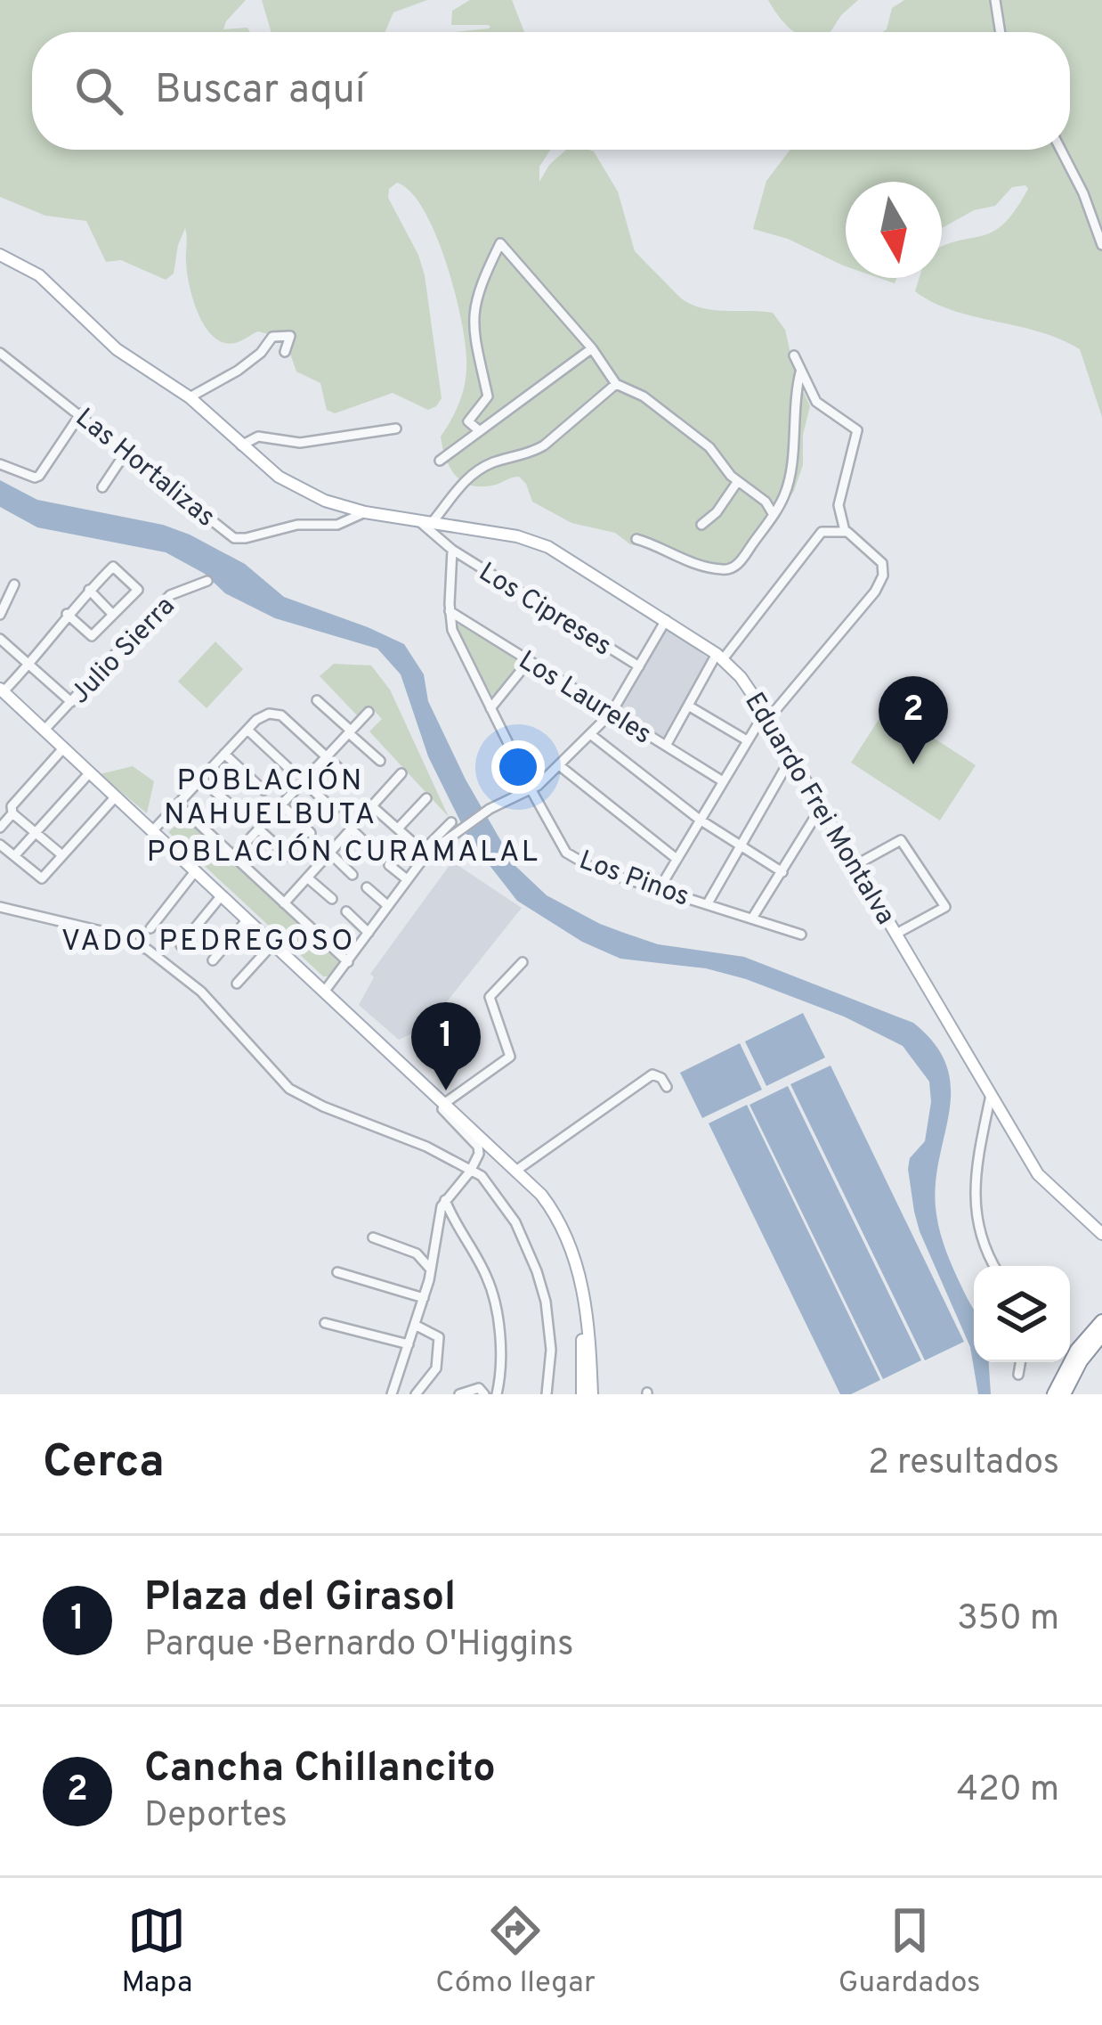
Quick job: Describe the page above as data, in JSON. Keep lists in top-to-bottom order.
{
  "streets": {
    "main road": ["Eduardo Frei Montalva"],
    "street": [
      "Las Hortalizas",
      "Los Cipreses",
      "Julio Sierra",
      "Los Laureles",
      "Los Pinos"
    ]
  },
  "crossings": [
    ["Las Hortalizas", "Eduardo Frei Montalva"],
    ["Los Cipreses", "Los Pinos"],
    ["Los Laureles", "Los Pinos"]
  ],
  "districts": ["POBLACIÓN NAHUELBUTA", "POBLACIÓN CURAMALAL", "VADO PEDREGOSO"],
  "north": "bottom",
  "page": {
    "search": "Buscar aquí",
    "pins": ["2", "1"],
    "heading": ["Cerca", "2 resultados"],
    "list": [
      {
        "mark": "1",
        "name": "Plaza del Girasol",
        "note": "Parque · Bernardo O'Higgins",
        "value": "350 m"
      },
      {
        "mark": "2",
        "name": "Cancha Chillancito",
        "note": "Deportes",
        "value": "420 m"
      }
    ],
    "nav": ["Mapa", "Cómo llegar", "Guardados"]
  }
}
